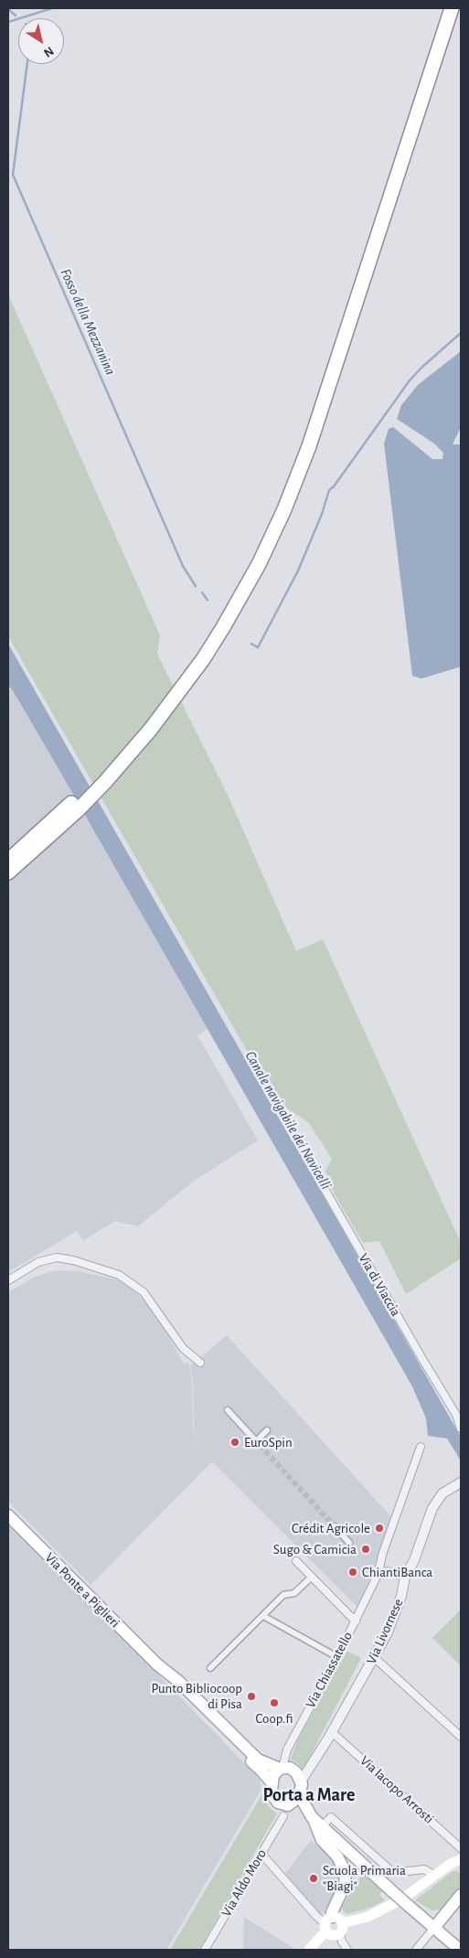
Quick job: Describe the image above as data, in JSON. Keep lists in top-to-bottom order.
{
  "streets": {
    "main road": ["Via Ponte a Piglieri"],
    "street": [
      "Via di Viaccia",
      "Via Livornese",
      "Via Chiassatello",
      "Via Iacopo Arrosti",
      "Via Aldo Moro"
    ]
  },
  "crossings": [
    ["Via Ponte a Piglieri", "Via Livornese"],
    ["Via Ponte a Piglieri", "Via Chiassatello"],
    ["Via Ponte a Piglieri", "Via Aldo Moro"],
    ["Via Livornese", "Via Chiassatello"],
    ["Via Livornese", "Via Iacopo Arrosti"],
    ["Via Livornese", "Via Aldo Moro"],
    ["Via Chiassatello", "Via Aldo Moro"]
  ],
  "districts": ["Porta a Mare"],
  "water": ["Fosso della Mezzanina", "Canale navigabile dei Navicelli"],
  "places": [
    "EuroSpin",
    "Crédit Agricole",
    "Sugo & Camicia",
    "ChiantiBanca",
    "Punto Bibliocoop di Pisa",
    "Coop.fi",
    "Scuola Primaria \"Biagi\""
  ],
  "north": "bottom right"
}
